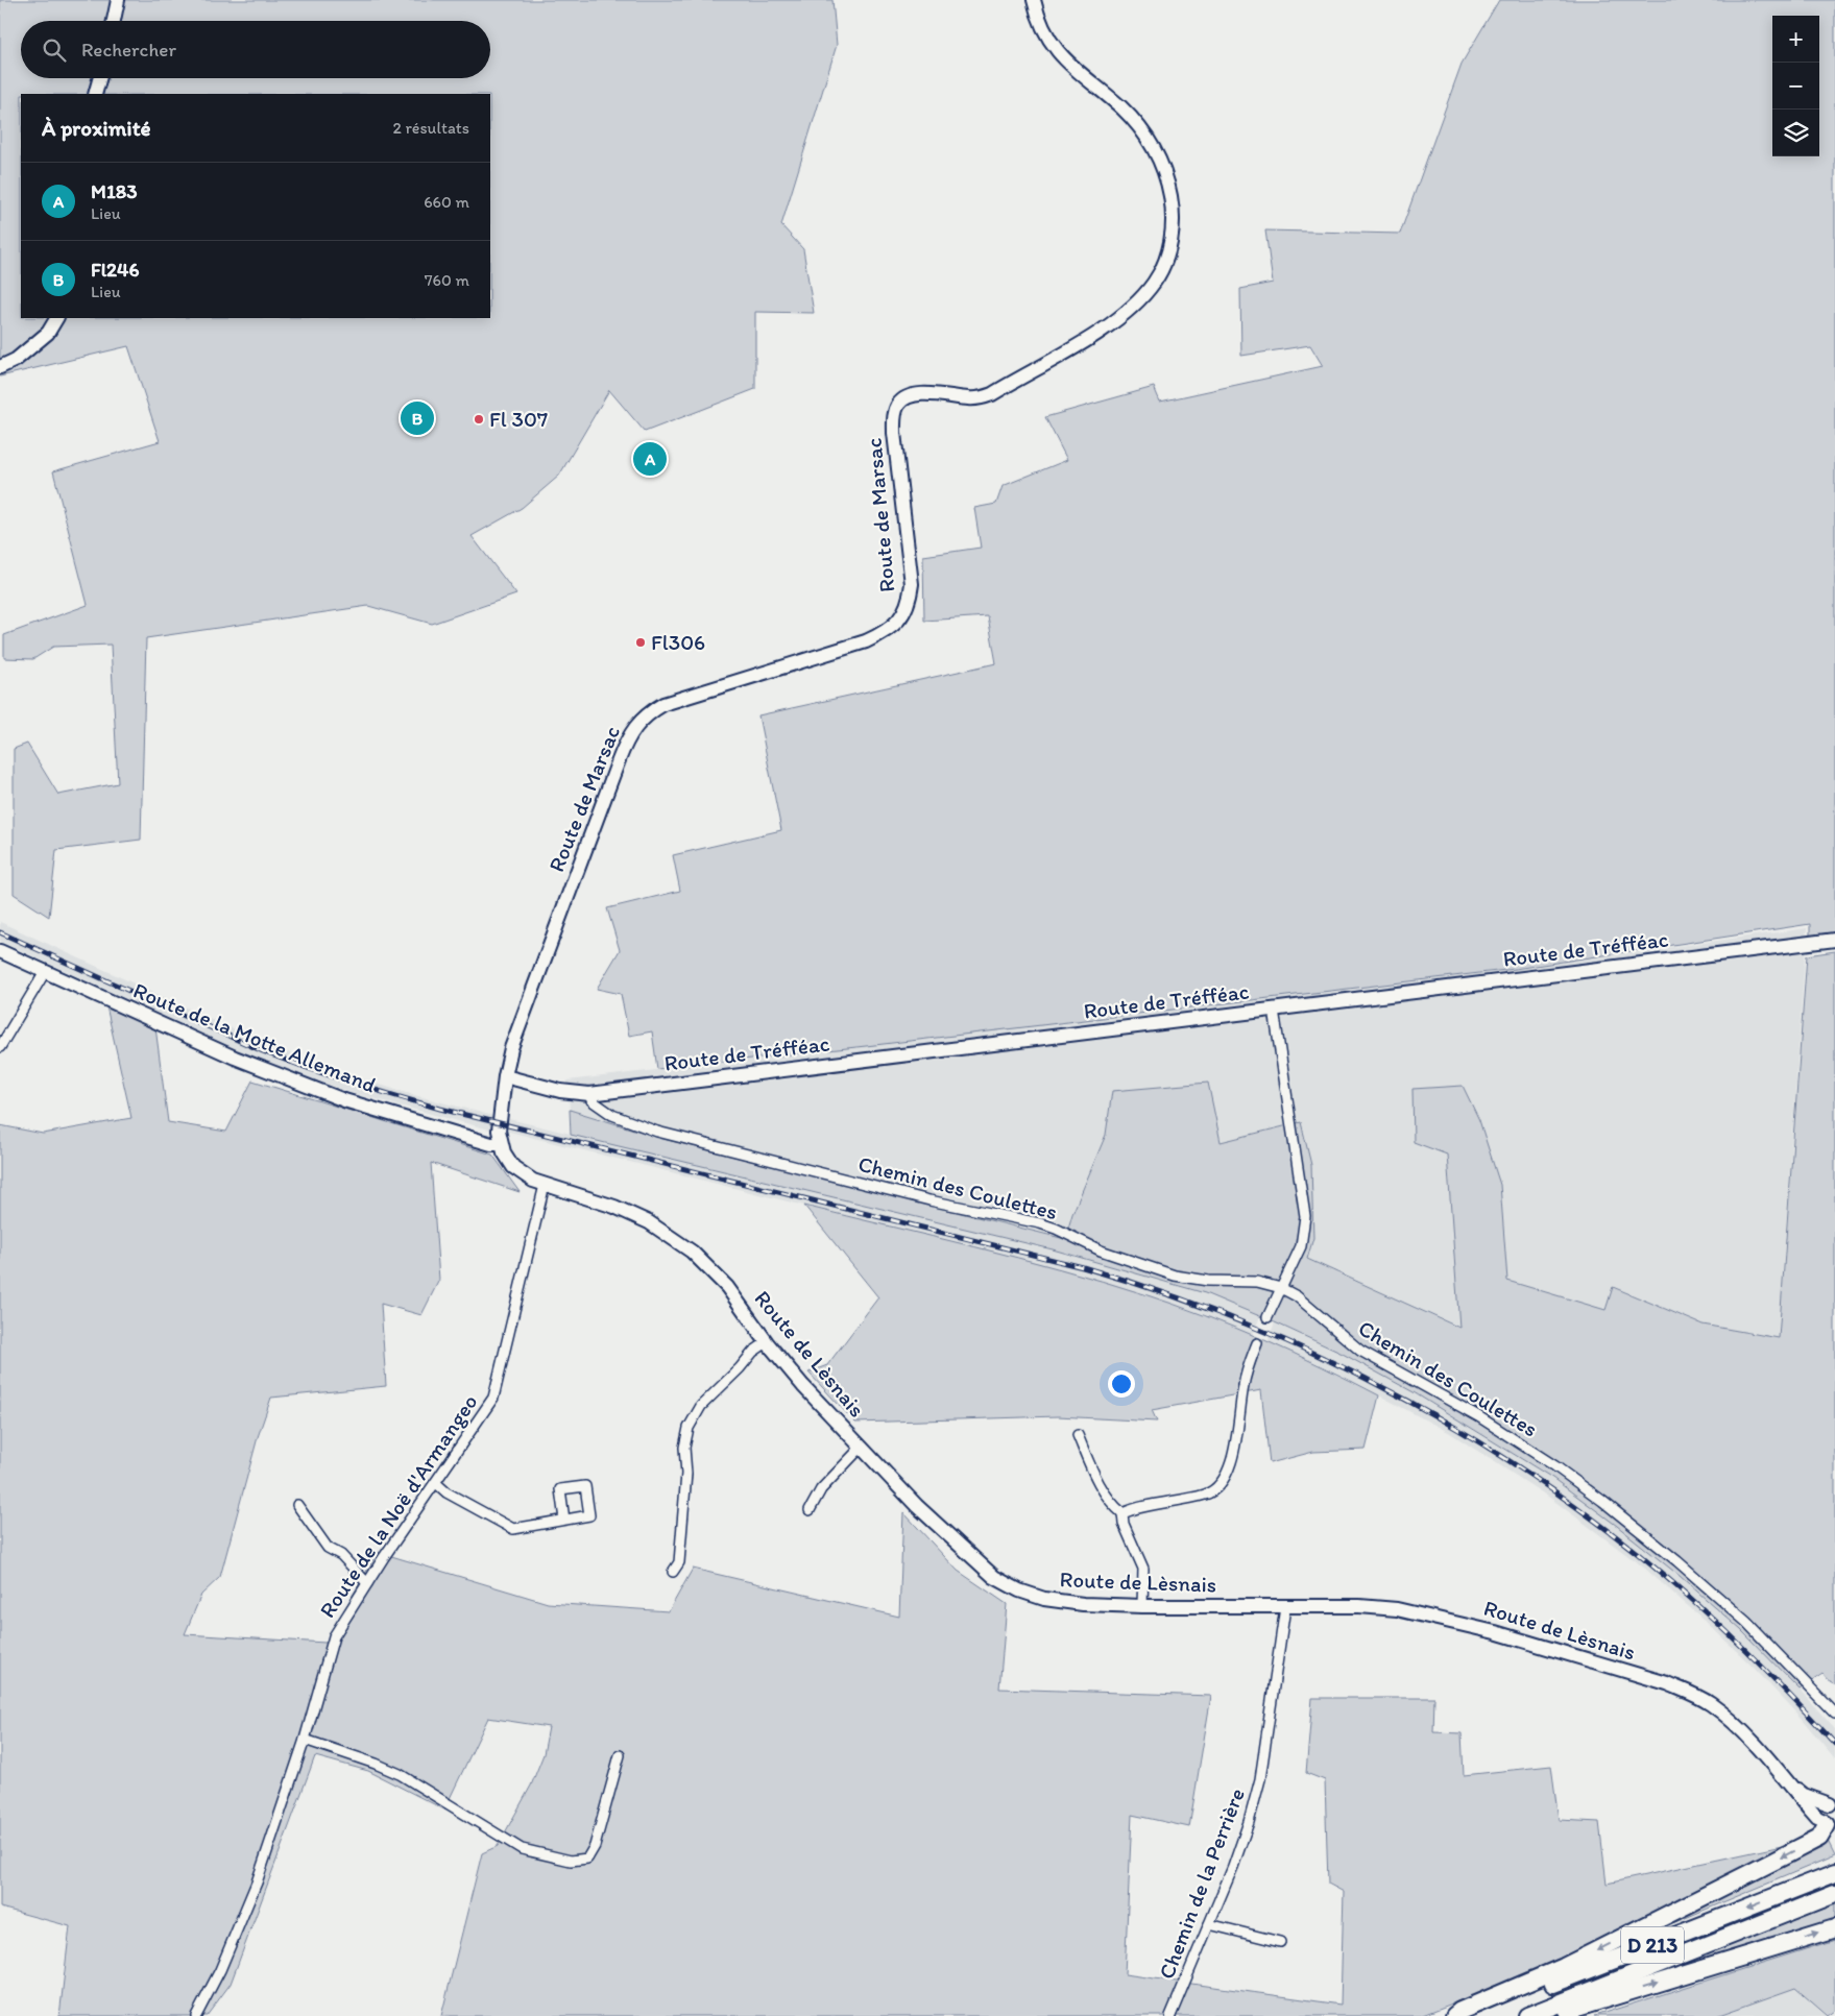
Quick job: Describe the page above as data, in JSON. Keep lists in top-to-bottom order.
{
  "streets": {
    "highway": ["D 213"],
    "street": [
      "Route de Marsac",
      "Route de Tréfféac",
      "Route de la Motte Allemand",
      "Chemin des Coulettes",
      "Route de Lèsnais",
      "Route de la Noë d'Armangeo",
      "Chemin de la Perrière"
    ]
  },
  "crossings": [
    ["Route de Marsac", "Route de Tréfféac"],
    ["Route de Marsac", "Route de Lèsnais"],
    ["Route de Tréfféac", "Chemin des Coulettes"],
    ["Route de Tréfféac", "Route de Lèsnais"],
    ["Route de la Motte Allemand", "Route de Lèsnais"],
    ["Route de Lèsnais", "Route de la Noë d'Armangeo"],
    ["Route de Lèsnais", "Chemin de la Perrière"]
  ],
  "places": ["Fl 307", "Fl306"],
  "page": {
    "map_buttons": ["+", "−"],
    "search": "Rechercher",
    "heading": ["À proximité", "2 résultats"],
    "list": [
      {
        "mark": "A",
        "name": "M183",
        "note": "Lieu",
        "value": "660 m"
      },
      {
        "mark": "B",
        "name": "Fl246",
        "note": "Lieu",
        "value": "760 m"
      }
    ],
    "pins": ["B", "A"]
  }
}
